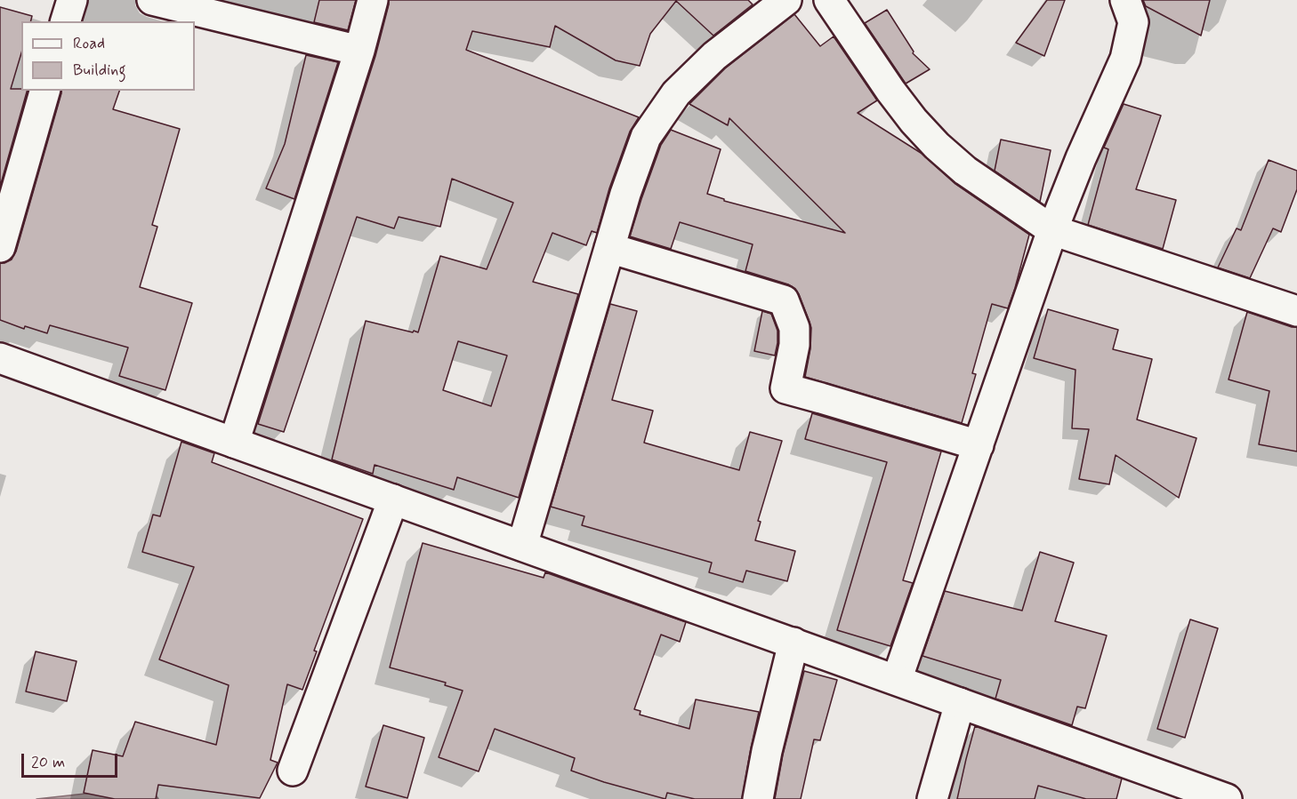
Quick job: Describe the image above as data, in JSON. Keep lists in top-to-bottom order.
{
  "legend": ["Road", "Building"],
  "scale_bar": "20 m"
}
